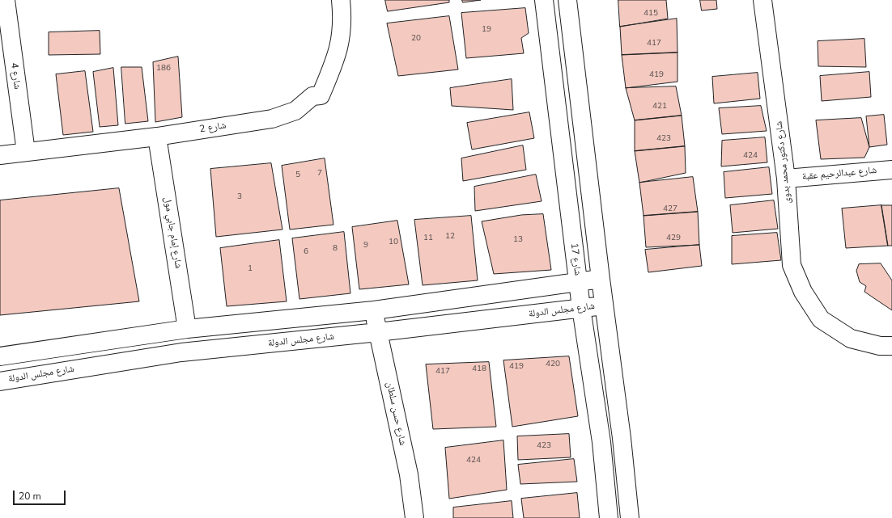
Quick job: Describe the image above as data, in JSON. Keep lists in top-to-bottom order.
{
  "streets": {
    "street": [
      "شارع 4",
      "شارع 2",
      "شارع دكتور محمد بدوى",
      "شارع عبدالرحيم عقبة",
      "شارع إمام جابي مول",
      "شارع 17",
      "شارع مجلس الدولة",
      "شارع حسن سلطان"
    ]
  },
  "crossings": [
    ["شارع 4", "شارع 2"],
    ["شارع 2", "شارع إمام جابي مول"],
    ["شارع دكتور محمد بدوى", "شارع عبدالرحيم عقبة"],
    ["شارع 17", "شارع مجلس الدولة"],
    ["شارع مجلس الدولة", "شارع حسن سلطان"]
  ],
  "house_numbers": [
    "415",
    "19",
    "20",
    "417",
    "186",
    "419",
    "421",
    "423",
    "424",
    "7",
    "5",
    "3",
    "427",
    "12",
    "11",
    "429",
    "13",
    "10",
    "9",
    "8",
    "6",
    "1",
    "420",
    "419",
    "418",
    "417",
    "423",
    "424"
  ],
  "scale_bar": "20 m"
}
